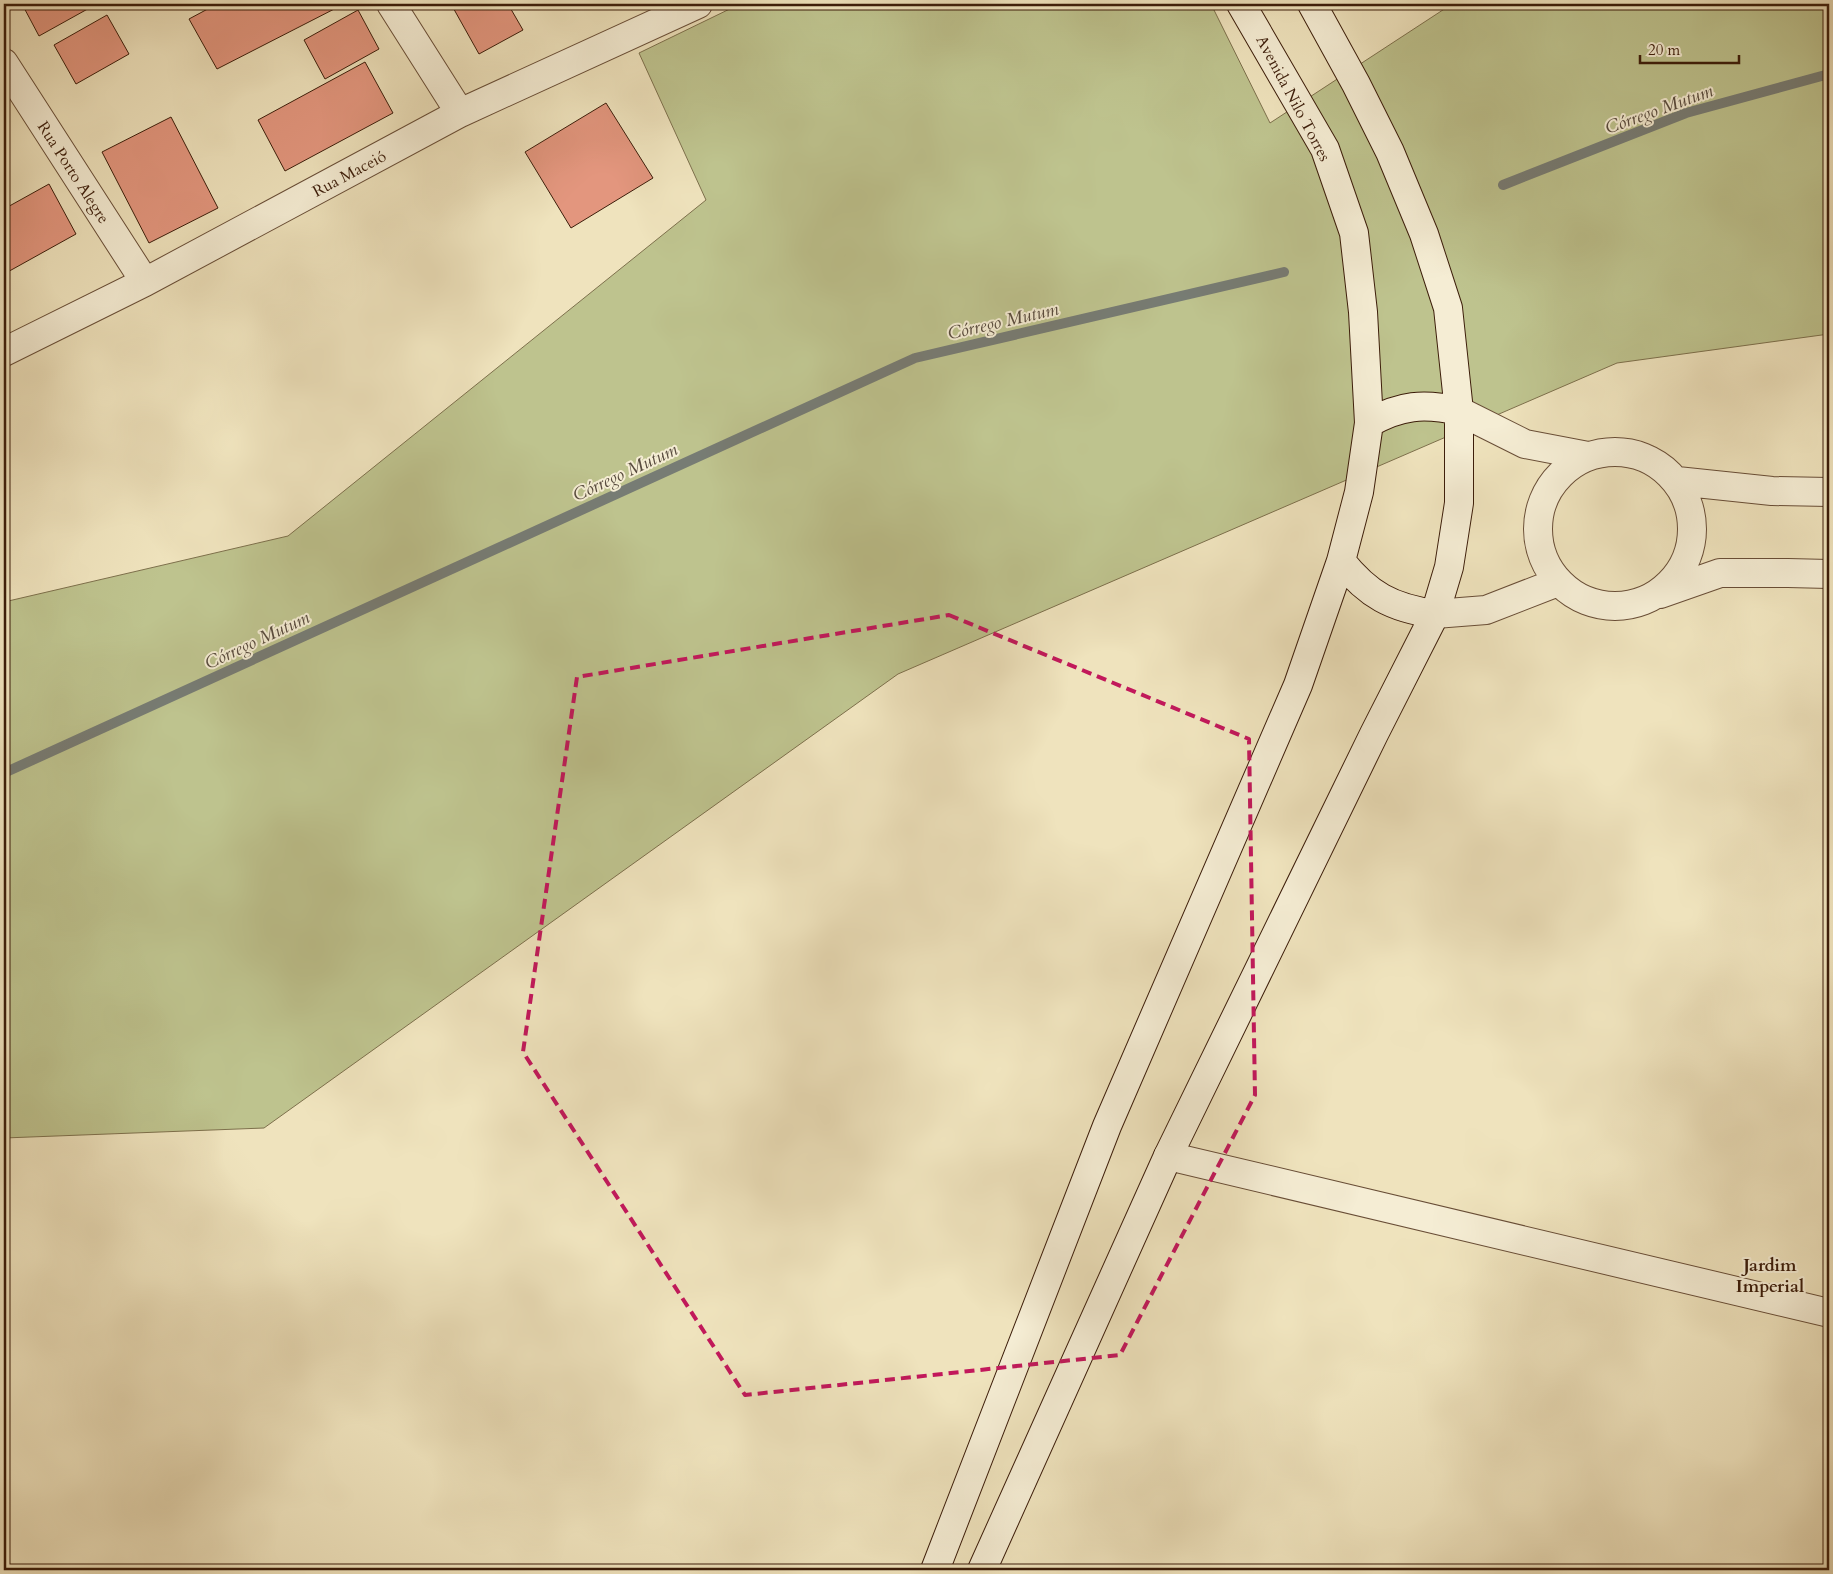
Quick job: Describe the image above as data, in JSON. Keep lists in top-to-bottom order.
{
  "streets": {
    "main road": ["Avenida Nilo Torres", "Rua Porto Alegre", "Rua Maceió"]
  },
  "crossings": [
    ["Rua Porto Alegre", "Rua Maceió"]
  ],
  "districts": ["Jardim Imperial"],
  "water": ["Córrego Mutum"],
  "scale_bar": "20 m"
}
